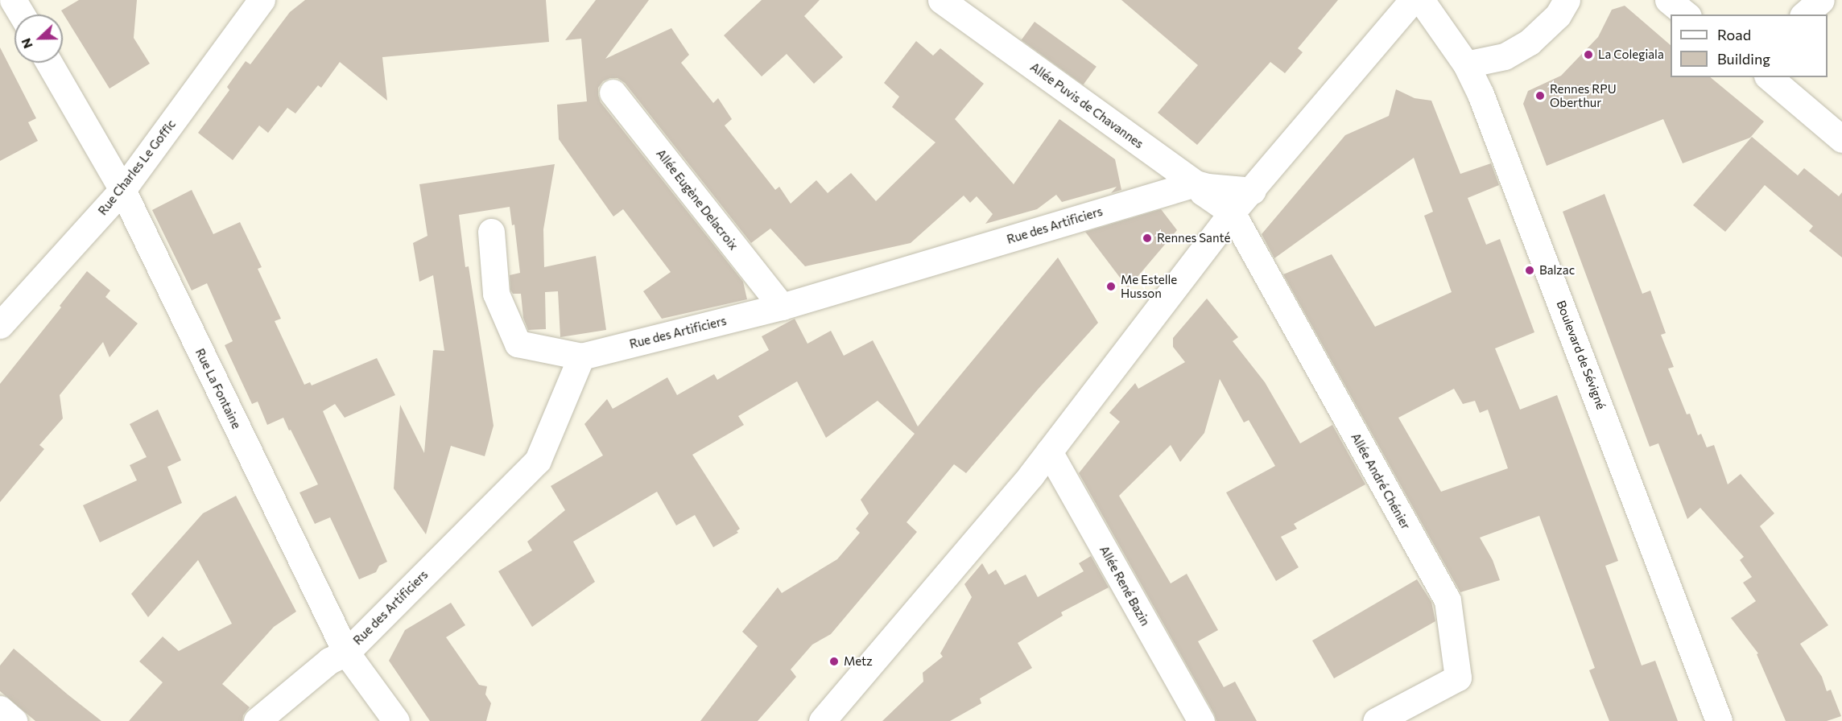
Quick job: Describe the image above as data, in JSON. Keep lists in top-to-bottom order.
{
  "streets": {
    "street": [
      "Allée Puvis de Chavannes",
      "Rue Charles Le Goffic",
      "Allée Eugène Delacroix",
      "Rue des Artificiers",
      "Boulevard de Sévigné",
      "Rue La Fontaine",
      "Allée André Chénier",
      "Allée René Bazin"
    ]
  },
  "crossings": [
    ["Allée Puvis de Chavannes", "Rue des Artificiers"],
    ["Allée Puvis de Chavannes", "Allée André Chénier"],
    ["Rue Charles Le Goffic", "Rue La Fontaine"],
    ["Allée Eugène Delacroix", "Rue des Artificiers"],
    ["Rue des Artificiers", "Rue La Fontaine"]
  ],
  "places": [
    "La Colegiala",
    "Rennes RPU Oberthur",
    "Rennes Santé",
    "Balzac",
    "Me Estelle Husson",
    "Metz"
  ],
  "legend": ["Road", "Building"],
  "north": "left"
}
